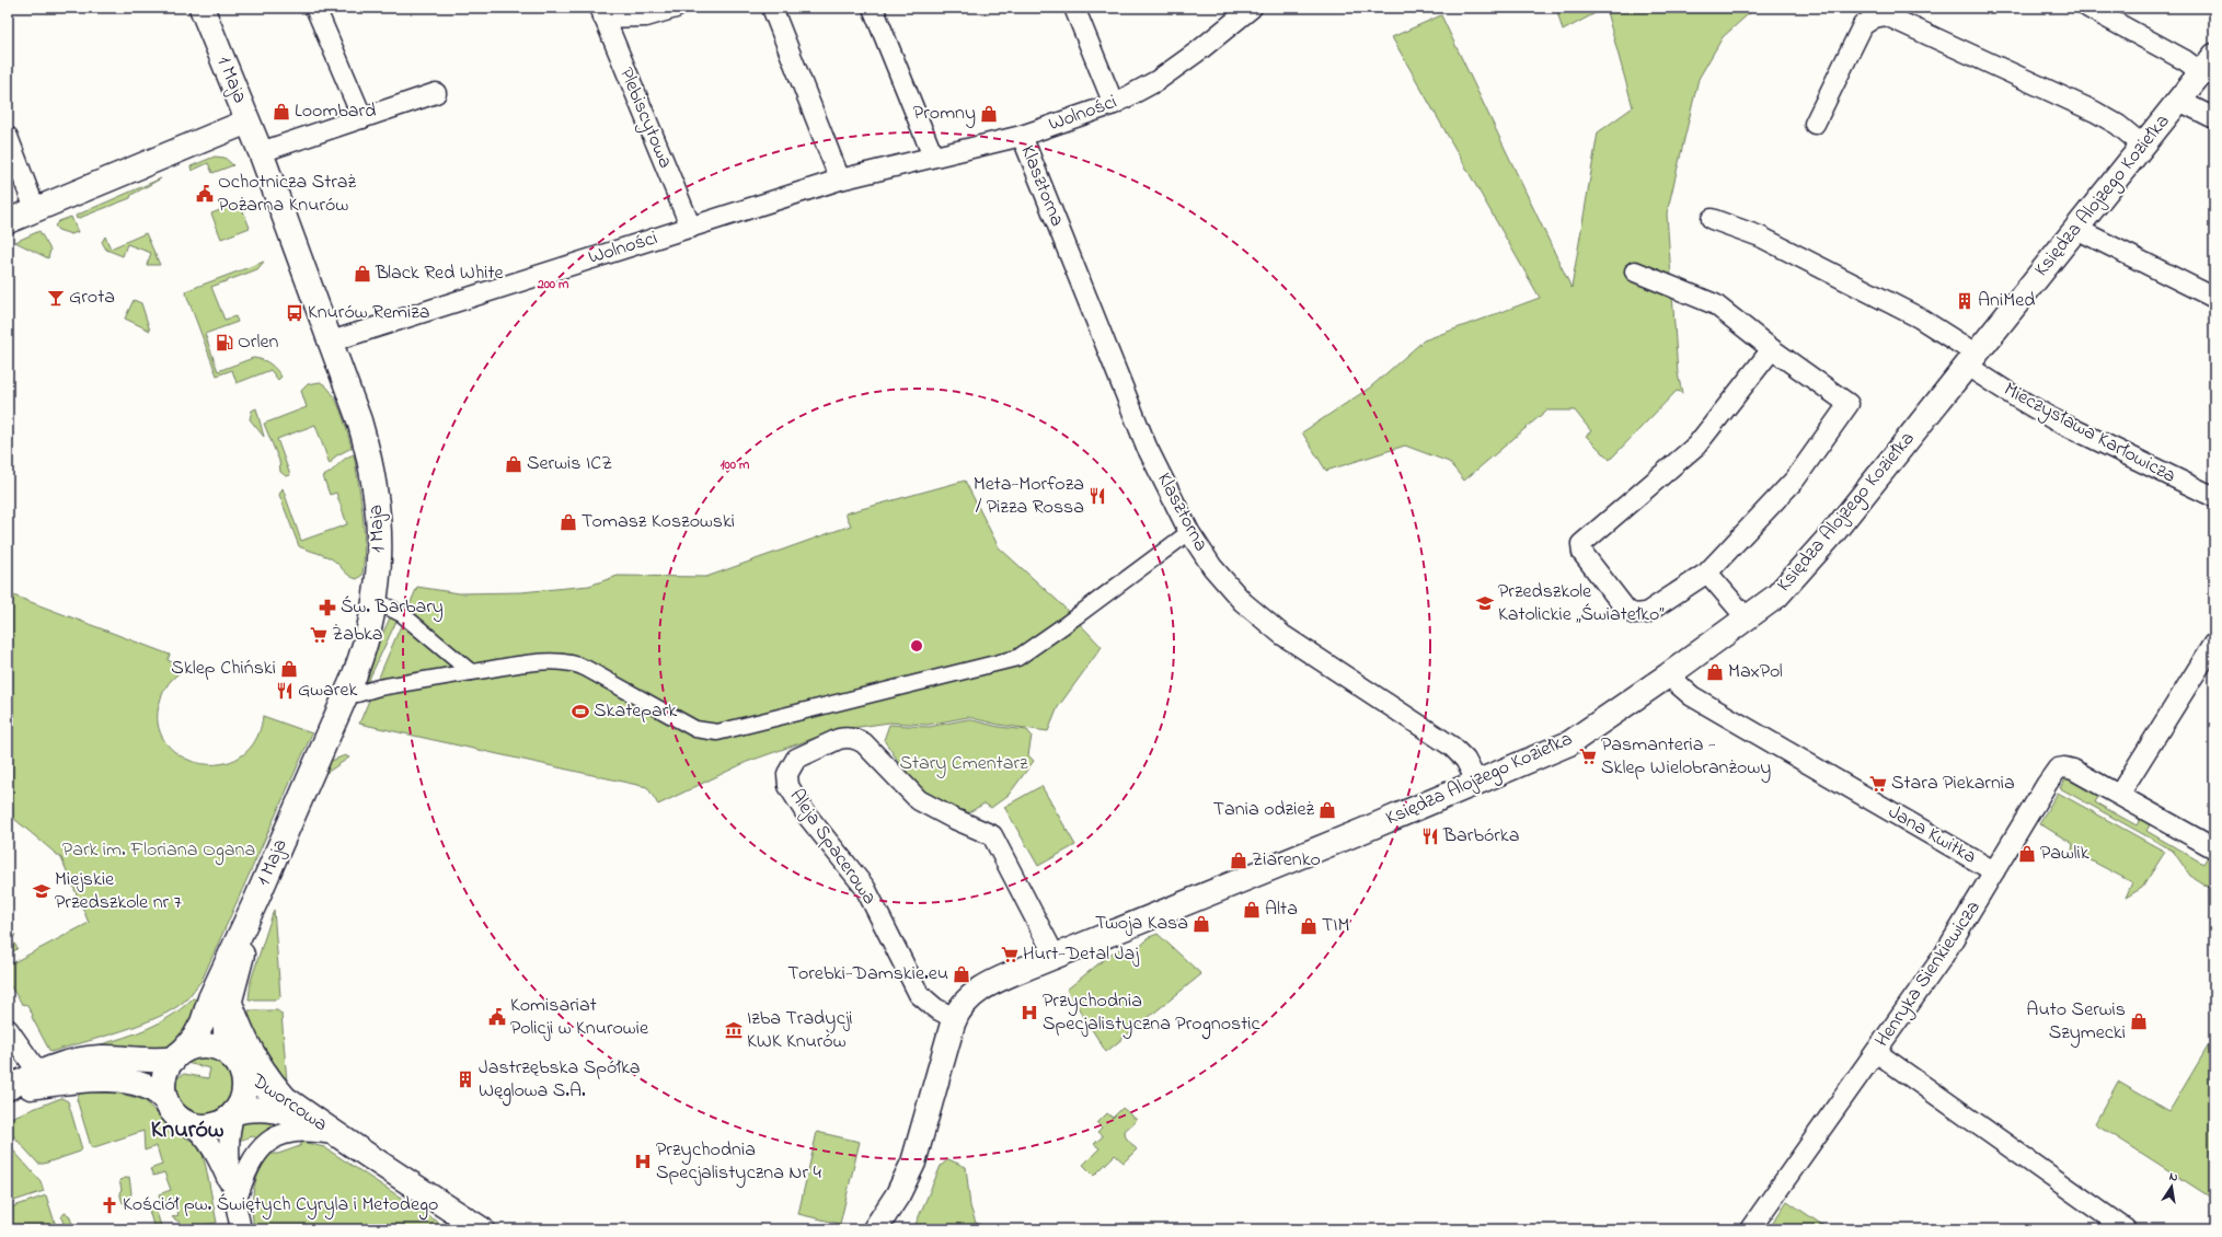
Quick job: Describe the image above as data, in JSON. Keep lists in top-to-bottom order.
{
  "streets": {
    "street": [
      "1 Maja",
      "Wolności",
      "Plebiscytowa",
      "Klasztorna",
      "Księdza Alojzego Koziełka",
      "Mieczysława Karłowicza",
      "Jana Kwitka",
      "Aleja Spacerowa",
      "Henryka Sienkiewicza",
      "Dworcowa"
    ]
  },
  "crossings": [
    ["1 Maja", "Wolności"],
    ["1 Maja", "Dworcowa"],
    ["Wolności", "Plebiscytowa"],
    ["Wolności", "Klasztorna"],
    ["Klasztorna", "Księdza Alojzego Koziełka"],
    ["Księdza Alojzego Koziełka", "Mieczysława Karłowicza"],
    ["Księdza Alojzego Koziełka", "Jana Kwitka"],
    ["Księdza Alojzego Koziełka", "Aleja Spacerowa"],
    ["Jana Kwitka", "Henryka Sienkiewicza"]
  ],
  "districts": ["Knurów"],
  "parks": ["Stary Cmentarz", "Park im. Floriana Ogana"],
  "places": {
    "shop": [
      "Loombard",
      "Promny",
      "Black Red White",
      "Serwis ICZ",
      "Tomasz Koszowski",
      "Sklep Chiński",
      "MaxPol",
      "Tania odzież",
      "Pawlik",
      "Ziarenko",
      "Alta",
      "Twoja Kasa",
      "TIM",
      "Torebki-Damskie.eu",
      "Auto Serwis Szymecki"
    ],
    "public building": ["Ochotnicza Straż Pożarna Knurów", "Komisariat Policji w Knurowie"],
    "bar": ["Grota"],
    "building": ["AniMed", "Jastrzębska Spółka Węglowa S.A."],
    "bus stop": ["Knurów Remiza"],
    "fuel station": ["Orlen"],
    "restaurant": ["Meta-Morfoza / Pizza Rossa", "Gwarek", "Barbórka"],
    "school or university": ["Przedszkole Katolickie „Światełko”", "Miejskie Przedszkole nr 7"],
    "pharmacy": ["Św. Barbary"],
    "supermarket": [
      "Żabka",
      "Pasmanteria - Sklep Wielobranżowy",
      "Stara Piekarnia",
      "Hurt-Detal Jaj"
    ],
    "sports": ["Skatepark"],
    "hospital": ["Przychodnia Specjalistyczna Prognostic", "Przychodnia Specjalistyczna Nr 4"],
    "museum": ["Izba Tradycji KWK Knurów"],
    "church": ["Kościół pw. Świętych Cyryla i Metodego"]
  },
  "north": "top",
  "rings": ["200 m", "100 m"]
}
